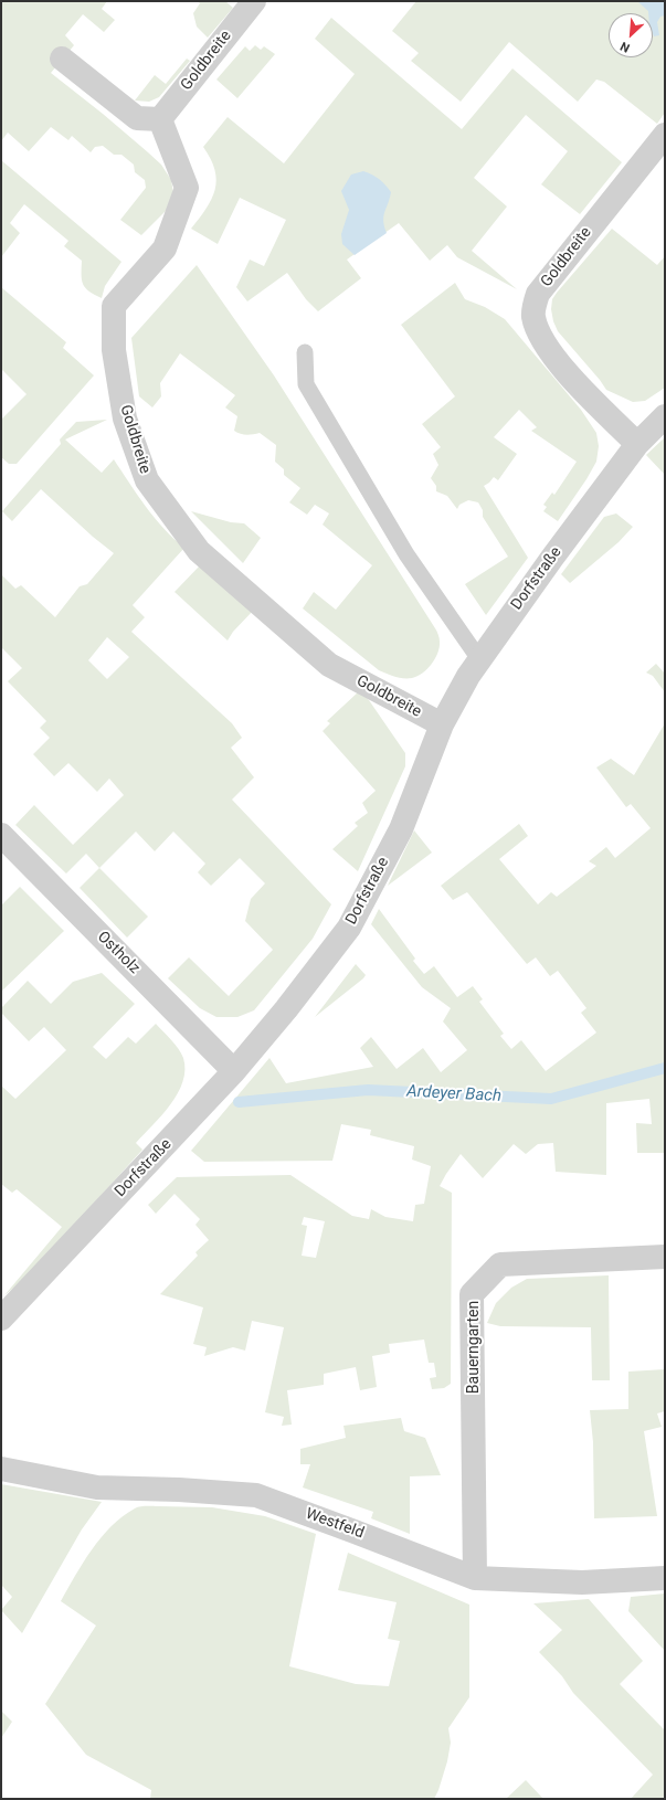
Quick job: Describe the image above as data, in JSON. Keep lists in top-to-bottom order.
{
  "streets": {
    "street": [
      "Goldbreite",
      "Dorfstraße",
      "Ostholz",
      "Bauerngarten",
      "Westfeld"
    ]
  },
  "crossings": [
    ["Goldbreite", "Dorfstraße"],
    ["Dorfstraße", "Ostholz"],
    ["Bauerngarten", "Westfeld"]
  ],
  "water": ["Ardeyer Bach"],
  "north": "bottom left"
}
